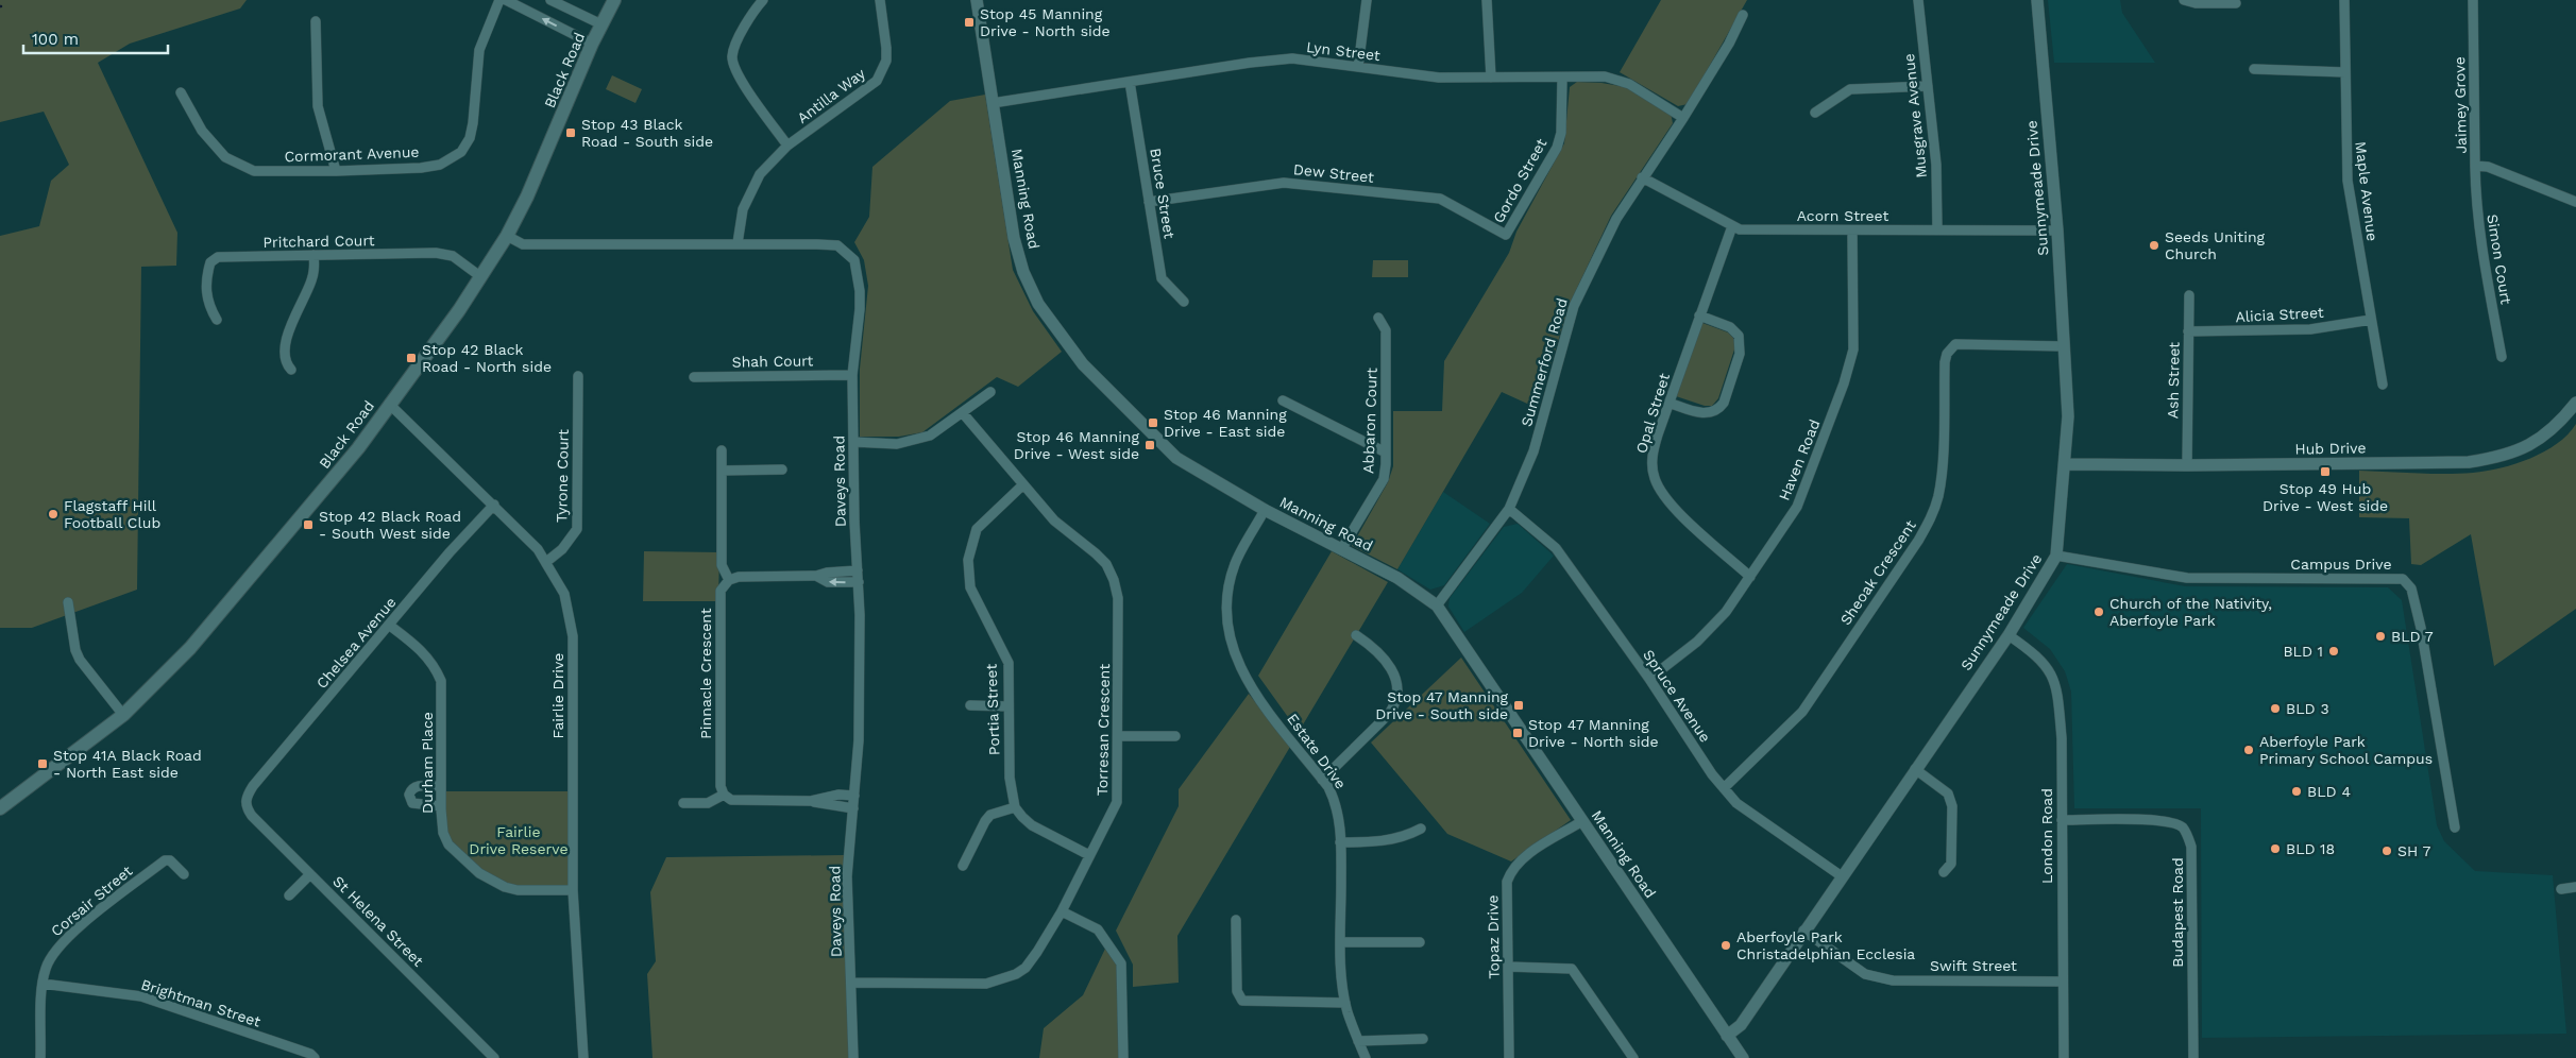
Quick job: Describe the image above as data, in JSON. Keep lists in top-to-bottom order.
{
  "streets": {
    "main road": ["Black Road"],
    "street": [
      "Lyn Street",
      "Antilla Way",
      "Jaimey Grove",
      "Musgrave Avenue",
      "Cormorant Avenue",
      "Dew Street",
      "Gordo Street",
      "Sunnymeade Drive",
      "Maple Avenue",
      "Bruce Street",
      "Manning Road",
      "Acorn Street",
      "Pritchard Court",
      "Simon Court",
      "Alicia Street",
      "Shah Court",
      "Summerford Road",
      "Ash Street",
      "Opal Street",
      "Abbaron Court",
      "Hub Drive",
      "Haven Road",
      "Tyrone Court",
      "Daveys Road",
      "Campus Drive",
      "Sheoak Crescent",
      "Chelsea Avenue",
      "Pinnacle Crescent",
      "Fairlie Drive",
      "Spruce Avenue",
      "Portia Street",
      "Torresan Crescent",
      "Estate Drive",
      "Durham Place",
      "London Road",
      "Corsair Street",
      "Budapest Road",
      "St Helena Street",
      "Topaz Drive",
      "Swift Street",
      "Brightman Street"
    ]
  },
  "crossings": [
    ["Lyn Street", "Gordo Street"],
    ["Lyn Street", "Bruce Street"],
    ["Lyn Street", "Manning Road"],
    ["Lyn Street", "Summerford Road"],
    ["Black Road", "Pritchard Court"],
    ["Black Road", "Daveys Road"],
    ["Black Road", "Fairlie Drive"],
    ["Antilla Way", "Daveys Road"],
    ["Jaimey Grove", "Simon Court"],
    ["Musgrave Avenue", "Acorn Street"],
    ["Dew Street", "Gordo Street"],
    ["Dew Street", "Bruce Street"],
    ["Sunnymeade Drive", "Manning Road"],
    ["Sunnymeade Drive", "Acorn Street"],
    ["Sunnymeade Drive", "Hub Drive"],
    ["Sunnymeade Drive", "Campus Drive"],
    ["Sunnymeade Drive", "Sheoak Crescent"],
    ["Sunnymeade Drive", "Spruce Avenue"],
    ["Sunnymeade Drive", "London Road"],
    ["Sunnymeade Drive", "Swift Street"],
    ["Maple Avenue", "Alicia Street"],
    ["Manning Road", "Summerford Road"],
    ["Manning Road", "Abbaron Court"],
    ["Manning Road", "Estate Drive"],
    ["Manning Road", "Topaz Drive"],
    ["Acorn Street", "Summerford Road"],
    ["Acorn Street", "Opal Street"],
    ["Acorn Street", "Haven Road"],
    ["Alicia Street", "Ash Street"],
    ["Shah Court", "Daveys Road"],
    ["Summerford Road", "Spruce Avenue"],
    ["Ash Street", "Hub Drive"],
    ["Opal Street", "Haven Road"],
    ["Haven Road", "Spruce Avenue"],
    ["Tyrone Court", "Fairlie Drive"],
    ["Daveys Road", "Torresan Crescent"],
    ["Sheoak Crescent", "Spruce Avenue"],
    ["Chelsea Avenue", "Fairlie Drive"],
    ["Chelsea Avenue", "Durham Place"],
    ["Chelsea Avenue", "St Helena Street"],
    ["Fairlie Drive", "Durham Place"],
    ["Portia Street", "Torresan Crescent"],
    ["London Road", "Budapest Road"],
    ["London Road", "Swift Street"],
    ["Corsair Street", "Brightman Street"]
  ],
  "parks": ["Fairlie Drive Reserve"],
  "places": {
    "transit": [
      "Stop 45 Manning Drive - North side",
      "Stop 43 Black Road - South side",
      "Stop 42 Black Road - North side",
      "Stop 46 Manning Drive - East side",
      "Stop 46 Manning Drive - West side",
      "Stop 49 Hub Drive - West side",
      "Stop 42 Black Road - South West side",
      "Stop 47 Manning Drive - South side",
      "Stop 47 Manning Drive - North side",
      "Stop 41A Black Road - North East side"
    ],
    "other": [
      "Seeds Uniting Church",
      "Flagstaff Hill Football Club",
      "Church of the Nativity, Aberfoyle Park",
      "BLD 7",
      "BLD 1",
      "BLD 3",
      "Aberfoyle Park Primary School Campus",
      "BLD 4",
      "BLD 18",
      "SH 7",
      "Aberfoyle Park Christadelphian Ecclesia"
    ]
  },
  "scale_bar": "100 m"
}
